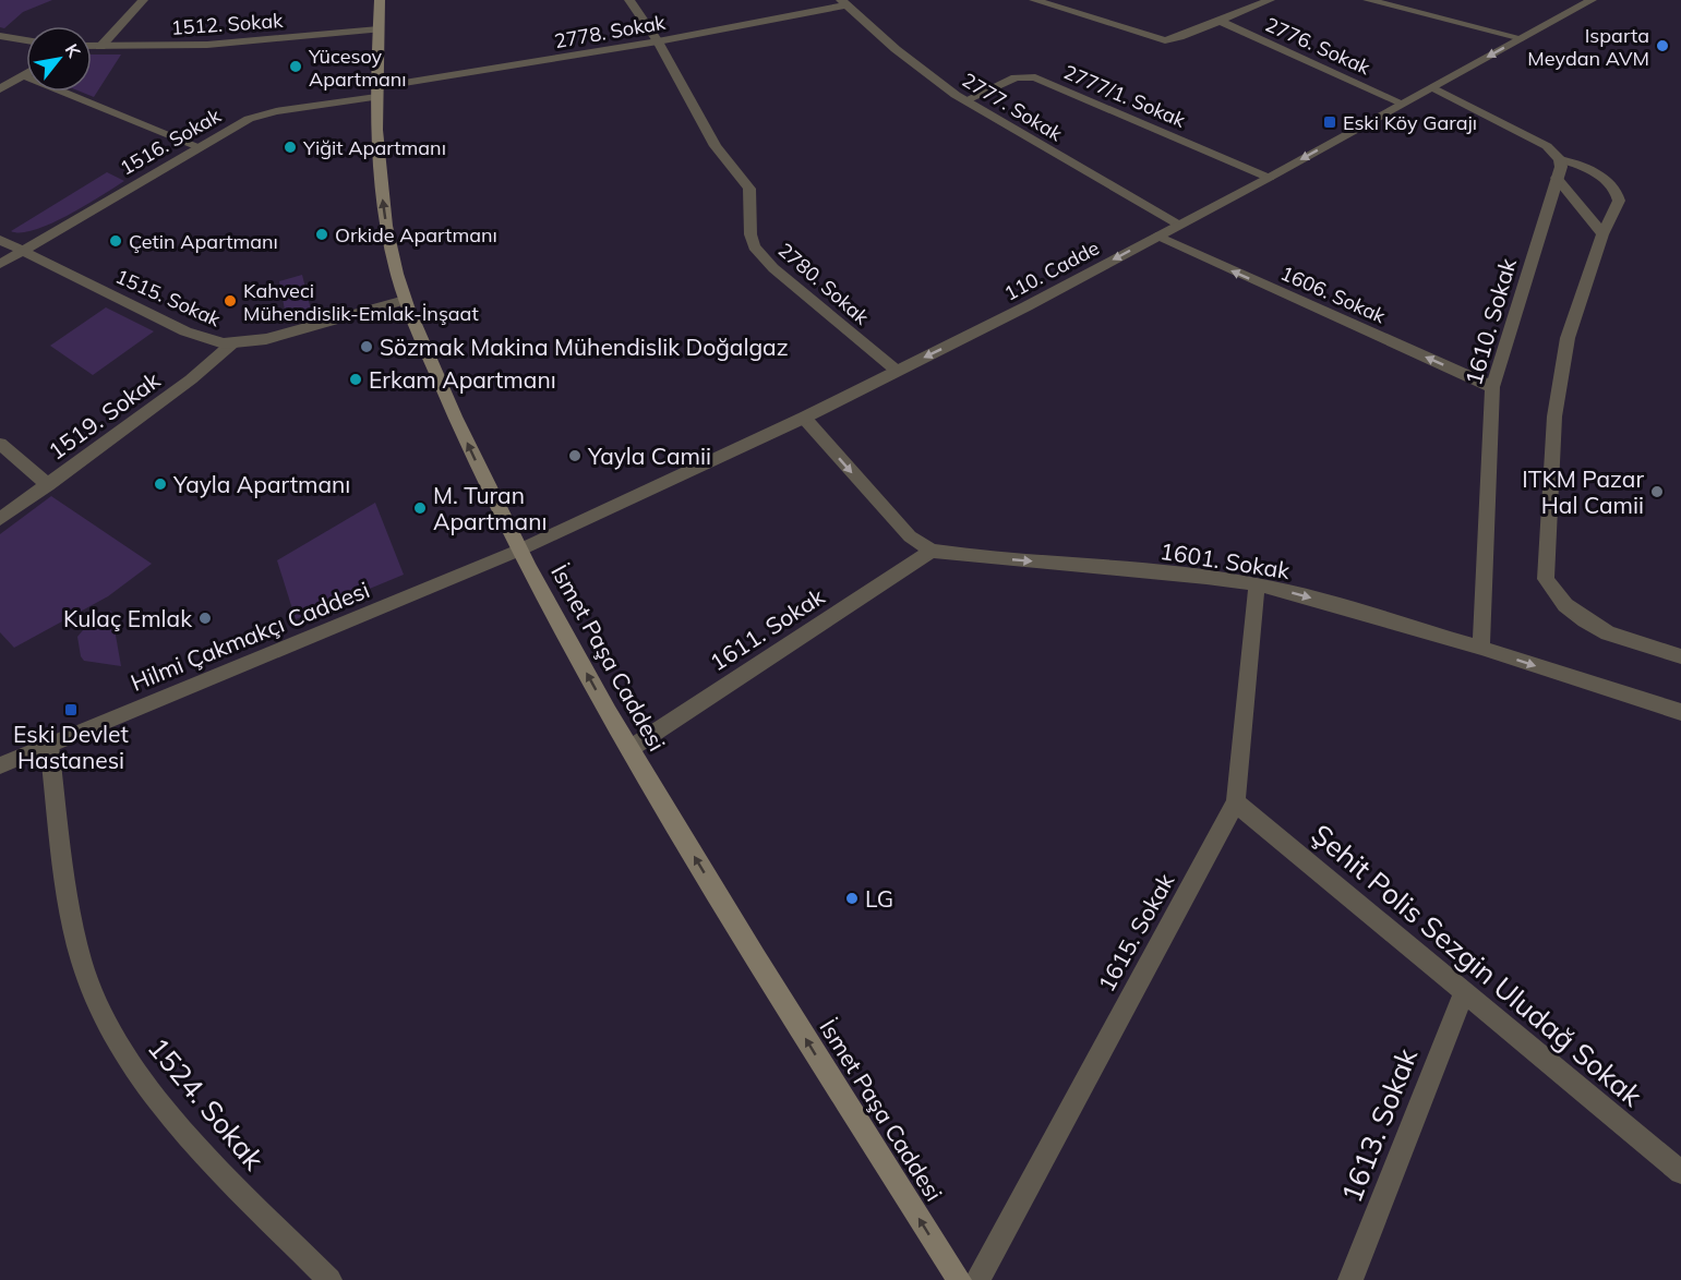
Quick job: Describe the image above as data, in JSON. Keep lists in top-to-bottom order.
{
  "streets": {
    "main road": ["İsmet Paşa Caddesi"],
    "street": [
      "1512. Sokak",
      "2778. Sokak",
      "2776. Sokak",
      "2777/1. Sokak",
      "2777. Sokak",
      "1516. Sokak",
      "110. Cadde",
      "2780. Sokak",
      "1606. Sokak",
      "1515. Sokak",
      "1610. Sokak",
      "1519. Sokak",
      "1601. Sokak",
      "1611. Sokak",
      "Hilmi Çakmakçı Caddesi",
      "1615. Sokak",
      "Şehit Polis Sezgin Uludağ Sokak",
      "1524. Sokak",
      "1613. Sokak"
    ]
  },
  "crossings": [
    ["1512. Sokak", "İsmet Paşa Caddesi"],
    ["2778. Sokak", "2777. Sokak"],
    ["2778. Sokak", "1516. Sokak"],
    ["2778. Sokak", "2780. Sokak"],
    ["2778. Sokak", "İsmet Paşa Caddesi"],
    ["2776. Sokak", "110. Cadde"],
    ["2777/1. Sokak", "2777. Sokak"],
    ["2777/1. Sokak", "110. Cadde"],
    ["2777. Sokak", "110. Cadde"],
    ["1516. Sokak", "1515. Sokak"],
    ["1516. Sokak", "İsmet Paşa Caddesi"],
    ["110. Cadde", "2780. Sokak"],
    ["110. Cadde", "1606. Sokak"],
    ["110. Cadde", "1601. Sokak"],
    ["110. Cadde", "Hilmi Çakmakçı Caddesi"],
    ["110. Cadde", "İsmet Paşa Caddesi"],
    ["1606. Sokak", "1610. Sokak"],
    ["1515. Sokak", "1519. Sokak"],
    ["1515. Sokak", "İsmet Paşa Caddesi"],
    ["1610. Sokak", "1601. Sokak"],
    ["1601. Sokak", "1611. Sokak"],
    ["1601. Sokak", "1615. Sokak"],
    ["1611. Sokak", "İsmet Paşa Caddesi"],
    ["Hilmi Çakmakçı Caddesi", "İsmet Paşa Caddesi"],
    ["Hilmi Çakmakçı Caddesi", "1524. Sokak"],
    ["1615. Sokak", "Şehit Polis Sezgin Uludağ Sokak"],
    ["Şehit Polis Sezgin Uludağ Sokak", "1613. Sokak"]
  ],
  "one_way": [
    "110. Cadde",
    "1606. Sokak",
    "1601. Sokak",
    "İsmet Paşa Caddesi"
  ],
  "places": {
    "other": [
      "Isparta Meydan AVM",
      "Yücesoy Apartmanı",
      "Yiğit Apartmanı",
      "Orkide Apartmanı",
      "Çetin Apartmanı",
      "Kahveci Mühendislik-Emlak-İnşaat",
      "Sözmak Makina Mühendislik Doğalgaz",
      "Erkam Apartmanı",
      "Yayla Camii",
      "Yayla Apartmanı",
      "ITKM Pazar Hal Camii",
      "M. Turan Apartmanı",
      "Kulaç Emlak",
      "LG"
    ],
    "transit": ["Eski Köy Garajı", "Eski Devlet Hastanesi"]
  },
  "north": "top right"
}
